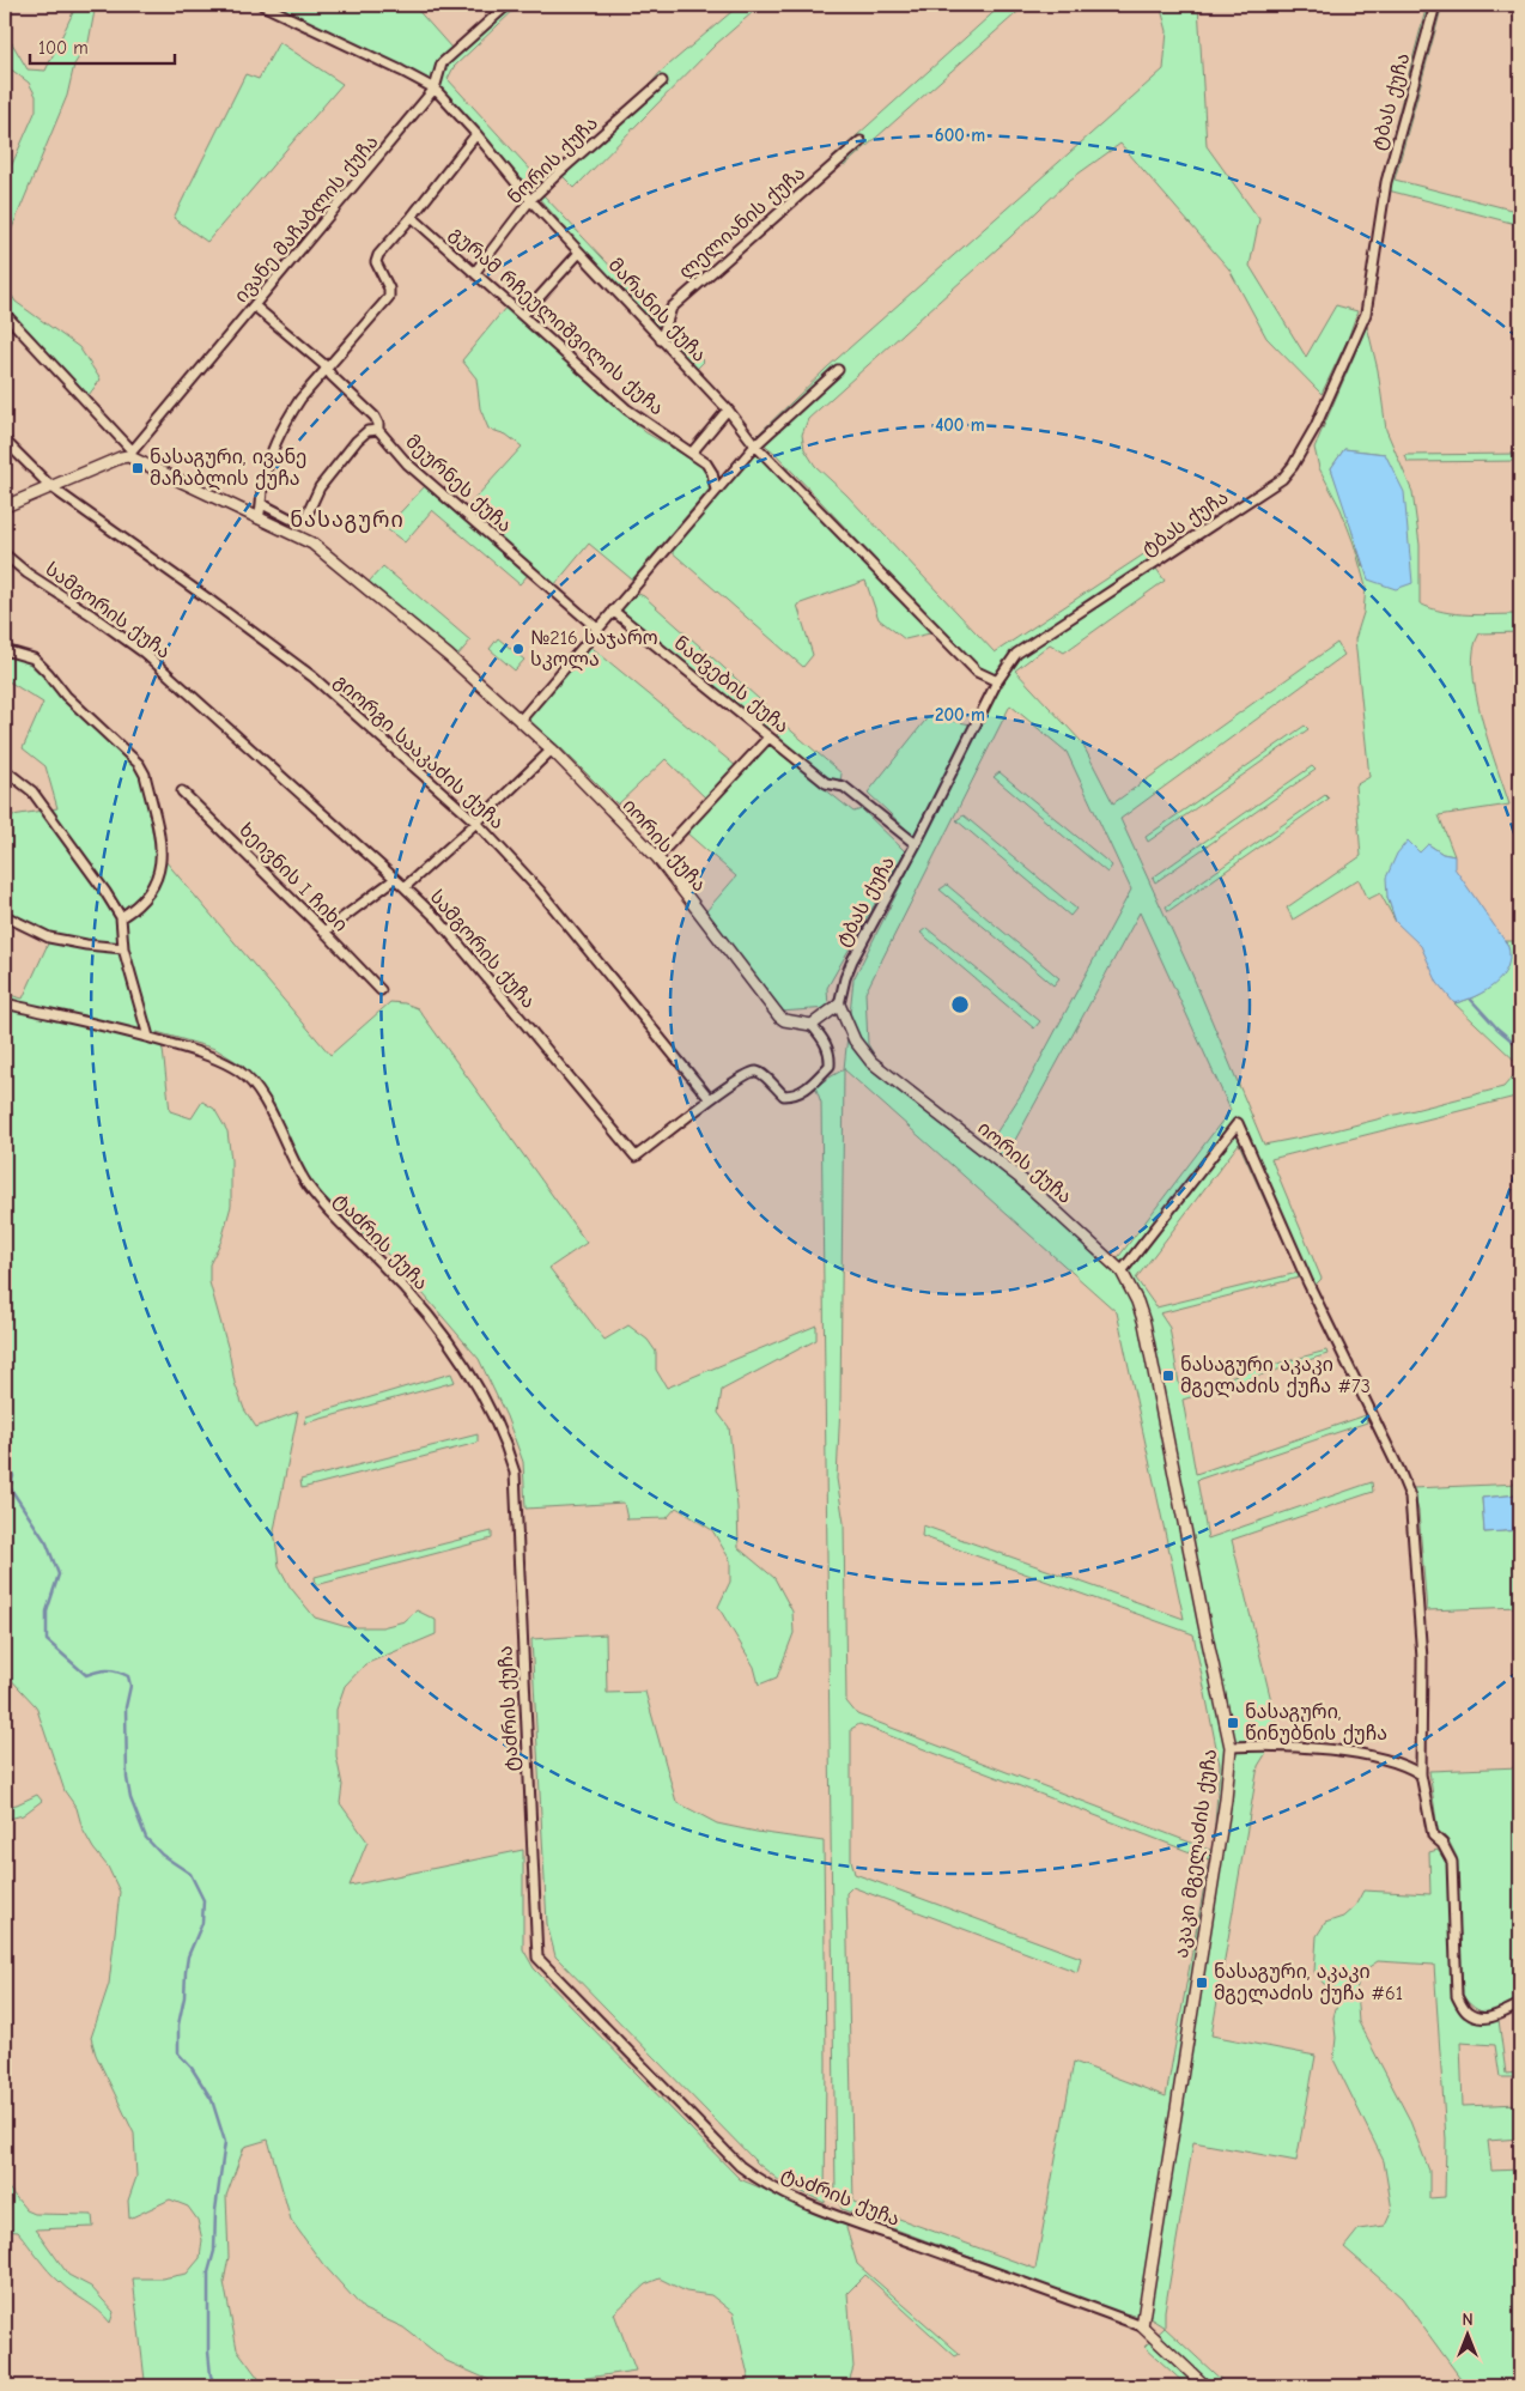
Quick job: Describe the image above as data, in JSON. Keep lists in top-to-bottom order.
{
  "streets": {
    "street": [
      "ტბას ქუჩა",
      "ნორის ქუჩა",
      "ივანე მაჩაბლის ქუჩა",
      "ლელიანის ქუჩა",
      "მარანის ქუჩა",
      "გურამ რჩეულიშვილის ქუჩა",
      "მეურნეს ქუჩა",
      "სამგორის ქუჩა",
      "ნაძვების ქუჩა",
      "გიორგი სააკაძის ქუჩა",
      "იორის ქუჩა",
      "ხეივნის I ჩიხი",
      "ტაძრის ქუჩა",
      "აკაკი მგელაძის ქუჩა"
    ]
  },
  "crossings": [
    ["ტბას ქუჩა", "მარანის ქუჩა"],
    ["ტბას ქუჩა", "ნაძვების ქუჩა"],
    ["ტბას ქუჩა", "იორის ქუჩა"],
    ["ნორის ქუჩა", "მარანის ქუჩა"],
    ["ნორის ქუჩა", "გურამ რჩეულიშვილის ქუჩა"],
    ["ივანე მაჩაბლის ქუჩა", "მარანის ქუჩა"],
    ["ივანე მაჩაბლის ქუჩა", "მეურნეს ქუჩა"],
    ["ივანე მაჩაბლის ქუჩა", "იორის ქუჩა"],
    ["ლელიანის ქუჩა", "მარანის ქუჩა"],
    ["სამგორის ქუჩა", "გიორგი სააკაძის ქუჩა"],
    ["სამგორის ქუჩა", "იორის ქუჩა"],
    ["იორის ქუჩა", "აკაკი მგელაძის ქუჩა"],
    ["ტაძრის ქუჩა", "აკაკი მგელაძის ქუჩა"]
  ],
  "districts": ["ნასაგური"],
  "places": {
    "transit": [
      "ნასაგური, ივანე მაჩაბლის ქუჩა",
      "ნასაგური აკაკი მგელაძის ქუჩა #73",
      "ნასაგური, წინუბნის ქუჩა",
      "ნასაგური, აკაკი მგელაძის ქუჩა #61"
    ],
    "other": ["№216 საჯარო სკოლა"]
  },
  "scale_bar": "100 m",
  "north": "top",
  "rings": ["600 m", "400 m", "200 m"]
}
